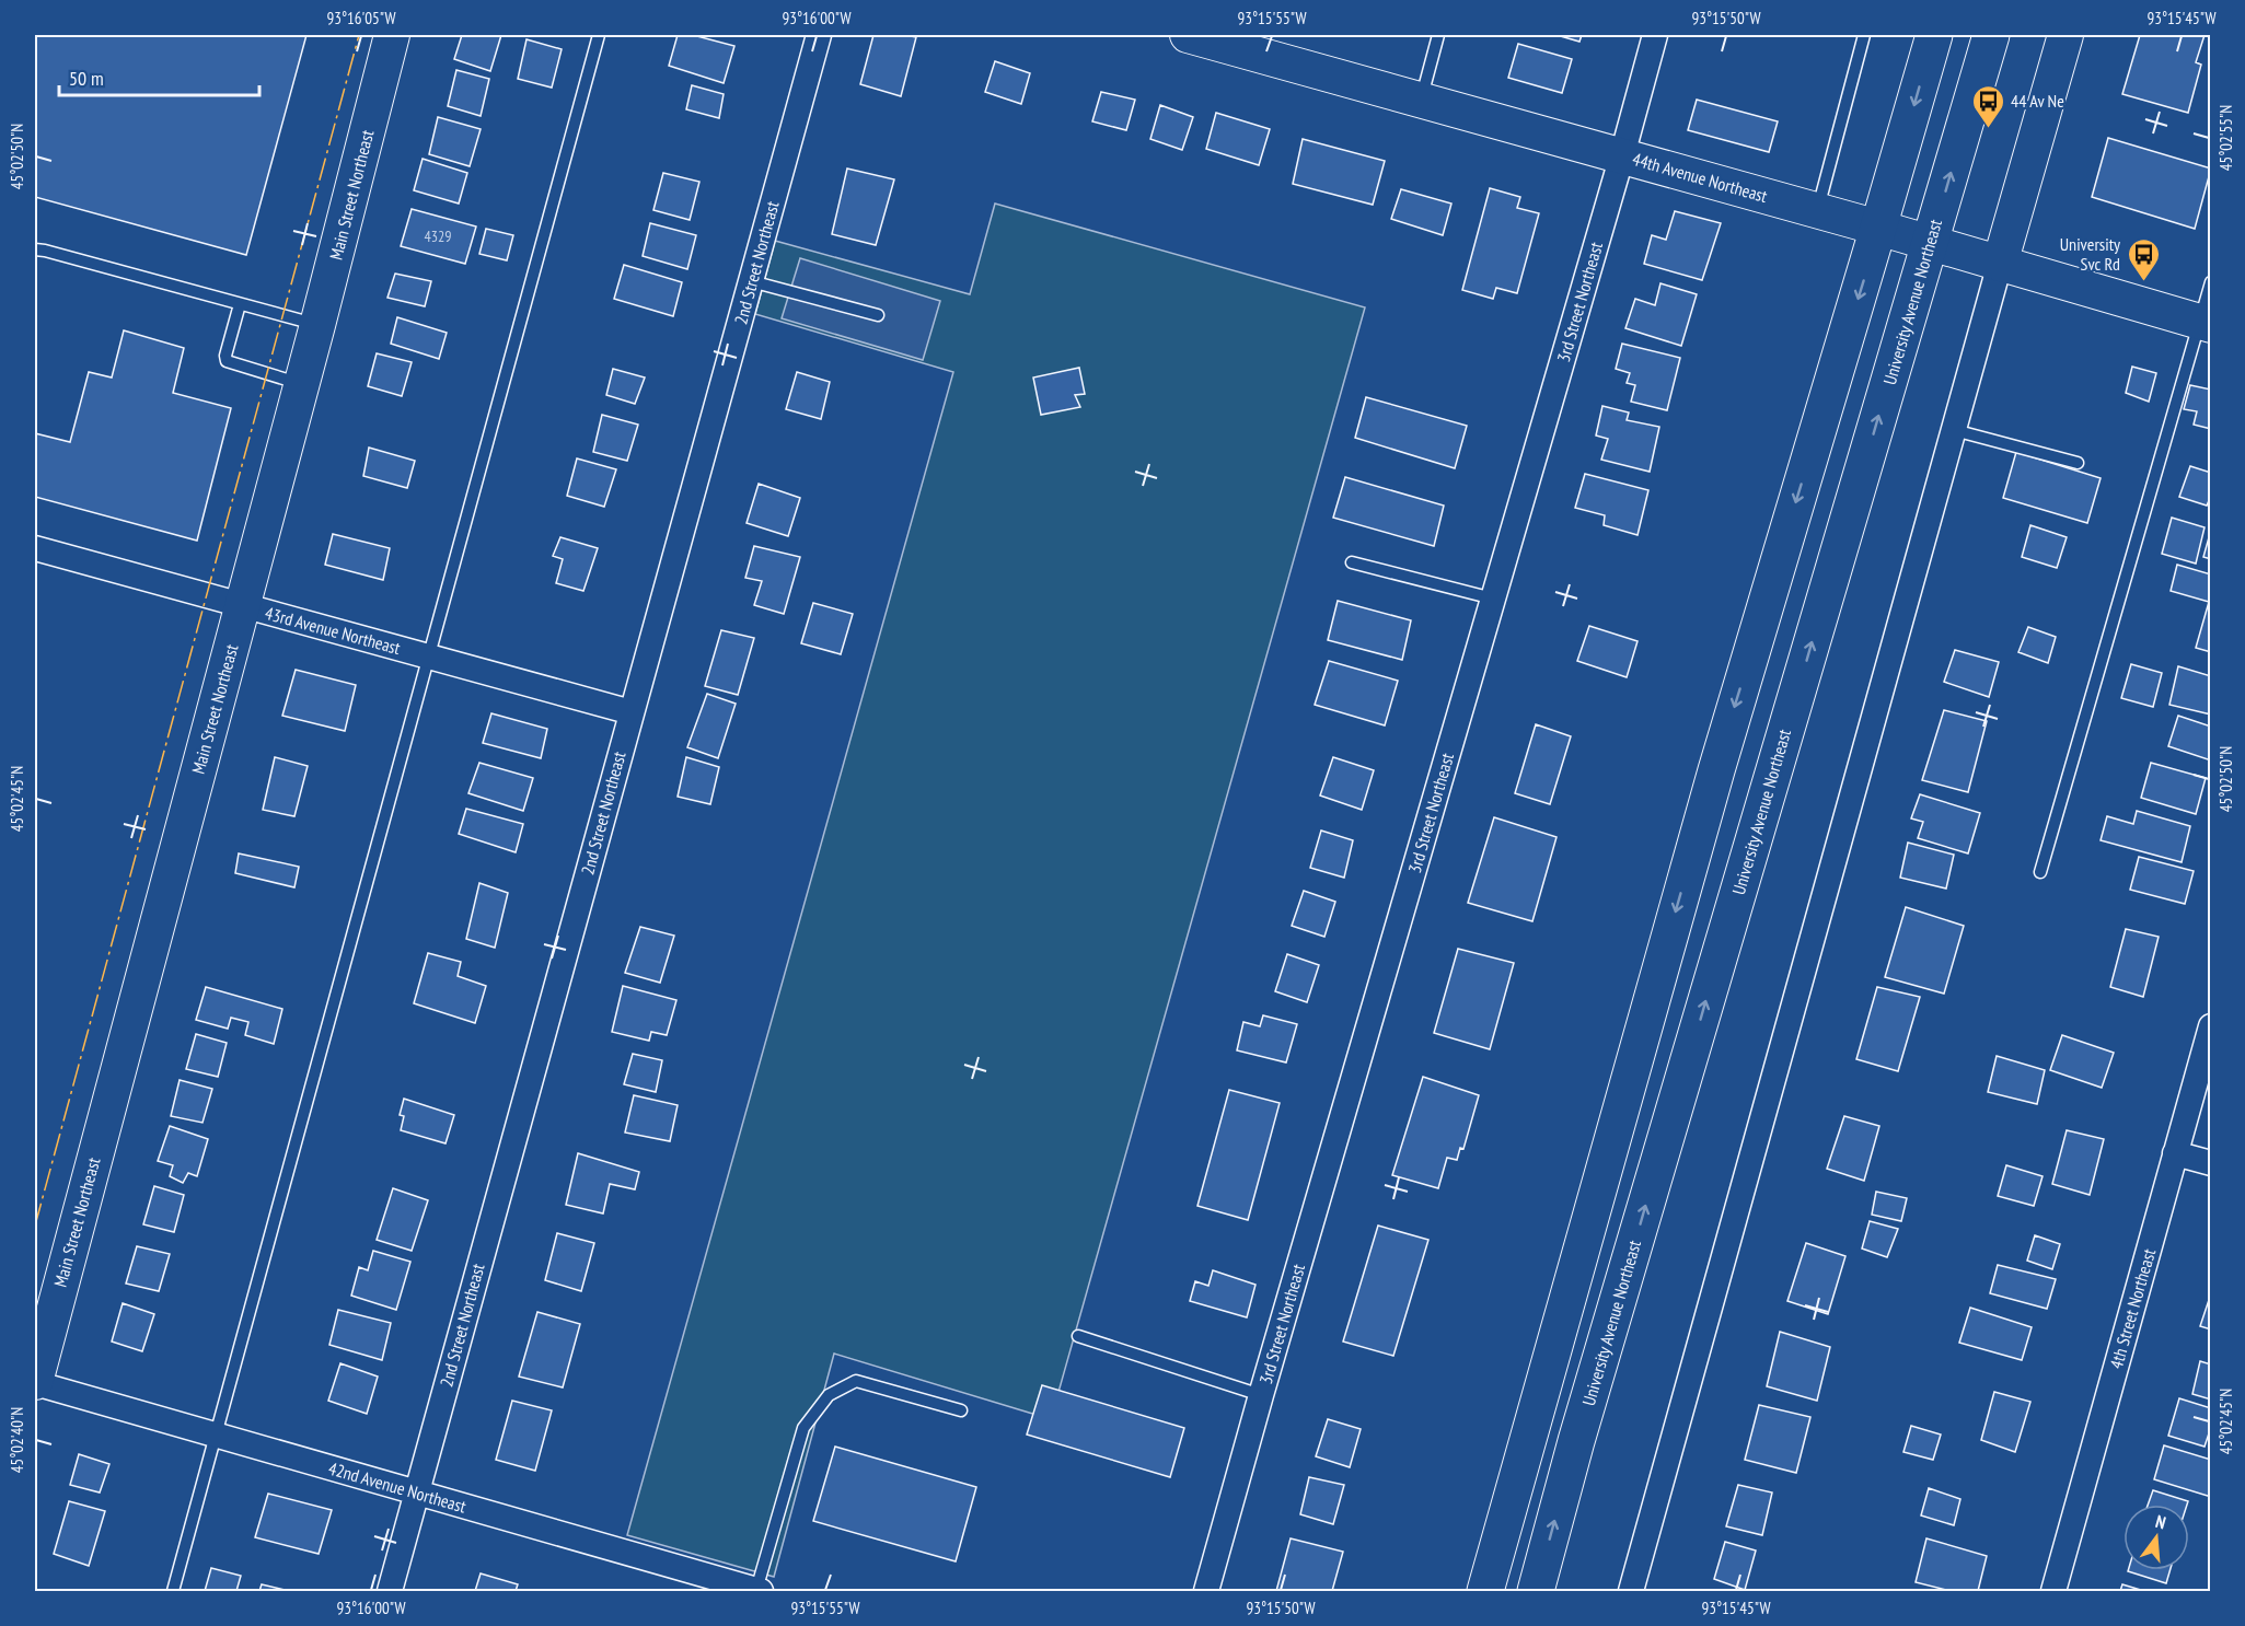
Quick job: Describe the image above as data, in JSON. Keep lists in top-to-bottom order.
{
  "streets": {
    "main road": ["University Avenue Northeast"],
    "street": [
      "44th Avenue Northeast",
      "Main Street Northeast",
      "2nd Street Northeast",
      "3rd Street Northeast",
      "43rd Avenue Northeast",
      "4th Street Northeast",
      "42nd Avenue Northeast"
    ]
  },
  "crossings": [
    ["44th Avenue Northeast", "3rd Street Northeast"],
    ["44th Avenue Northeast", "University Avenue Northeast"],
    ["Main Street Northeast", "43rd Avenue Northeast"],
    ["Main Street Northeast", "42nd Avenue Northeast"],
    ["2nd Street Northeast", "43rd Avenue Northeast"],
    ["2nd Street Northeast", "42nd Avenue Northeast"]
  ],
  "places": {
    "bus stop": ["44 Av Ne", "University Svc Rd"]
  },
  "house_numbers": ["4329"],
  "scale_bar": "50 m",
  "north": "top",
  "coordinates": [
    "93°16'05\"W",
    "93°16'00\"W",
    "93°15'55\"W",
    "93°15'50\"W",
    "93°15'45\"W",
    "45°02'55\"N",
    "45°02'50\"N",
    "45°02'45\"N",
    "45°02'40\"N"
  ]
}
